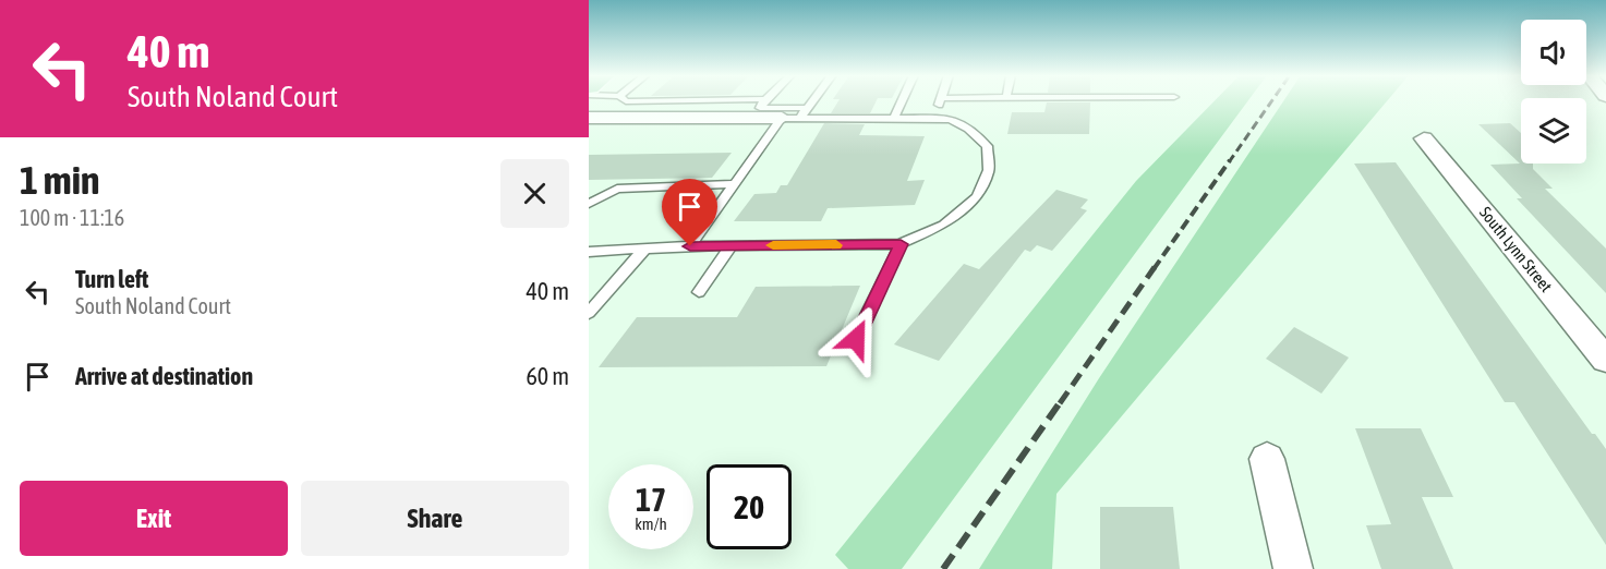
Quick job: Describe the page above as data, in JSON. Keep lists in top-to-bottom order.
{
  "streets": {
    "street": ["South Lynn Street"]
  },
  "page": {
    "turn": ["40 m", "South Noland Court"],
    "heading": ["1 min", "100 m · 11:16"],
    "list": [
      {
        "name": "Turn left",
        "note": "South Noland Court",
        "value": "40 m"
      },
      {
        "name": "Arrive at destination",
        "value": "60 m"
      }
    ],
    "speed": "17 km/h",
    "limit": "20",
    "buttons": ["Exit", "Share"]
  }
}
